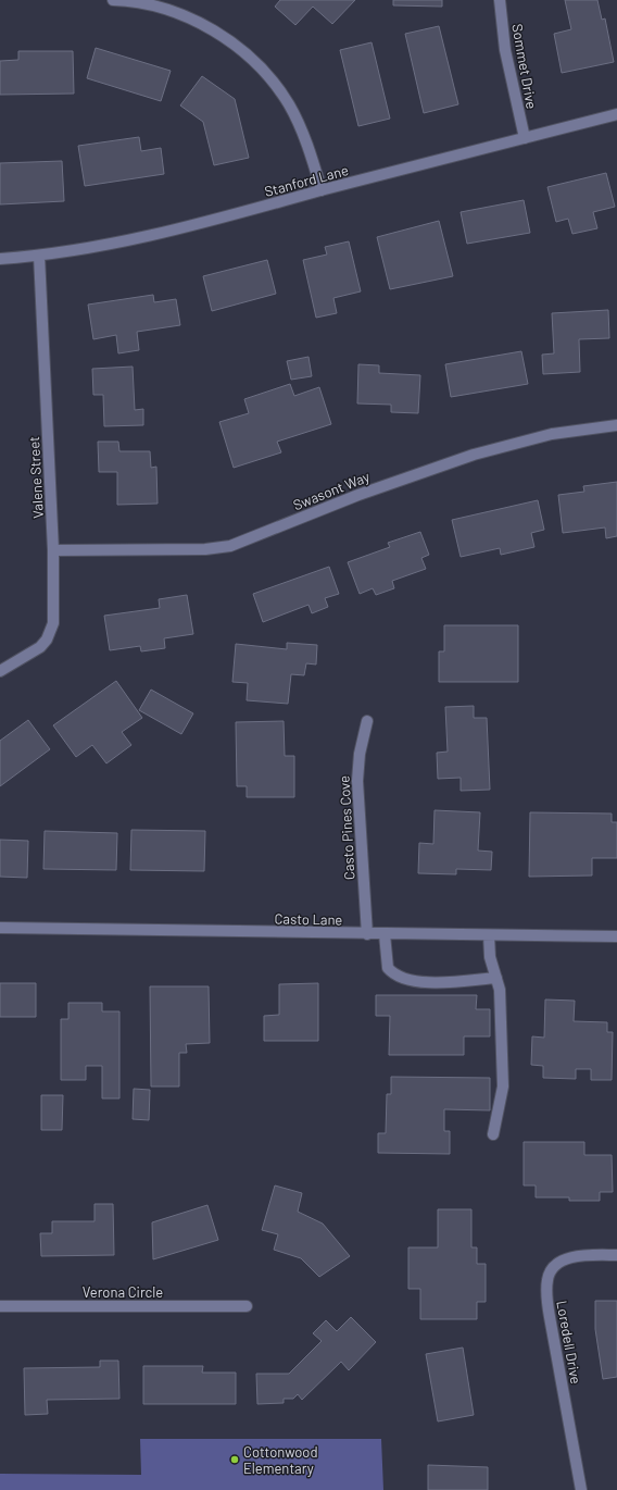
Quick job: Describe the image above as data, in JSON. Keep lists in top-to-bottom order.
{
  "streets": {
    "street": [
      "Sommet Drive",
      "Stanford Lane",
      "Valene Street",
      "Swasont Way",
      "Casto Pines Cove",
      "Casto Lane",
      "Verona Circle",
      "Loredell Drive"
    ]
  },
  "crossings": [
    ["Sommet Drive", "Stanford Lane"],
    ["Stanford Lane", "Valene Street"],
    ["Valene Street", "Swasont Way"],
    ["Casto Pines Cove", "Casto Lane"]
  ],
  "places": ["Cottonwood Elementary"]
}
